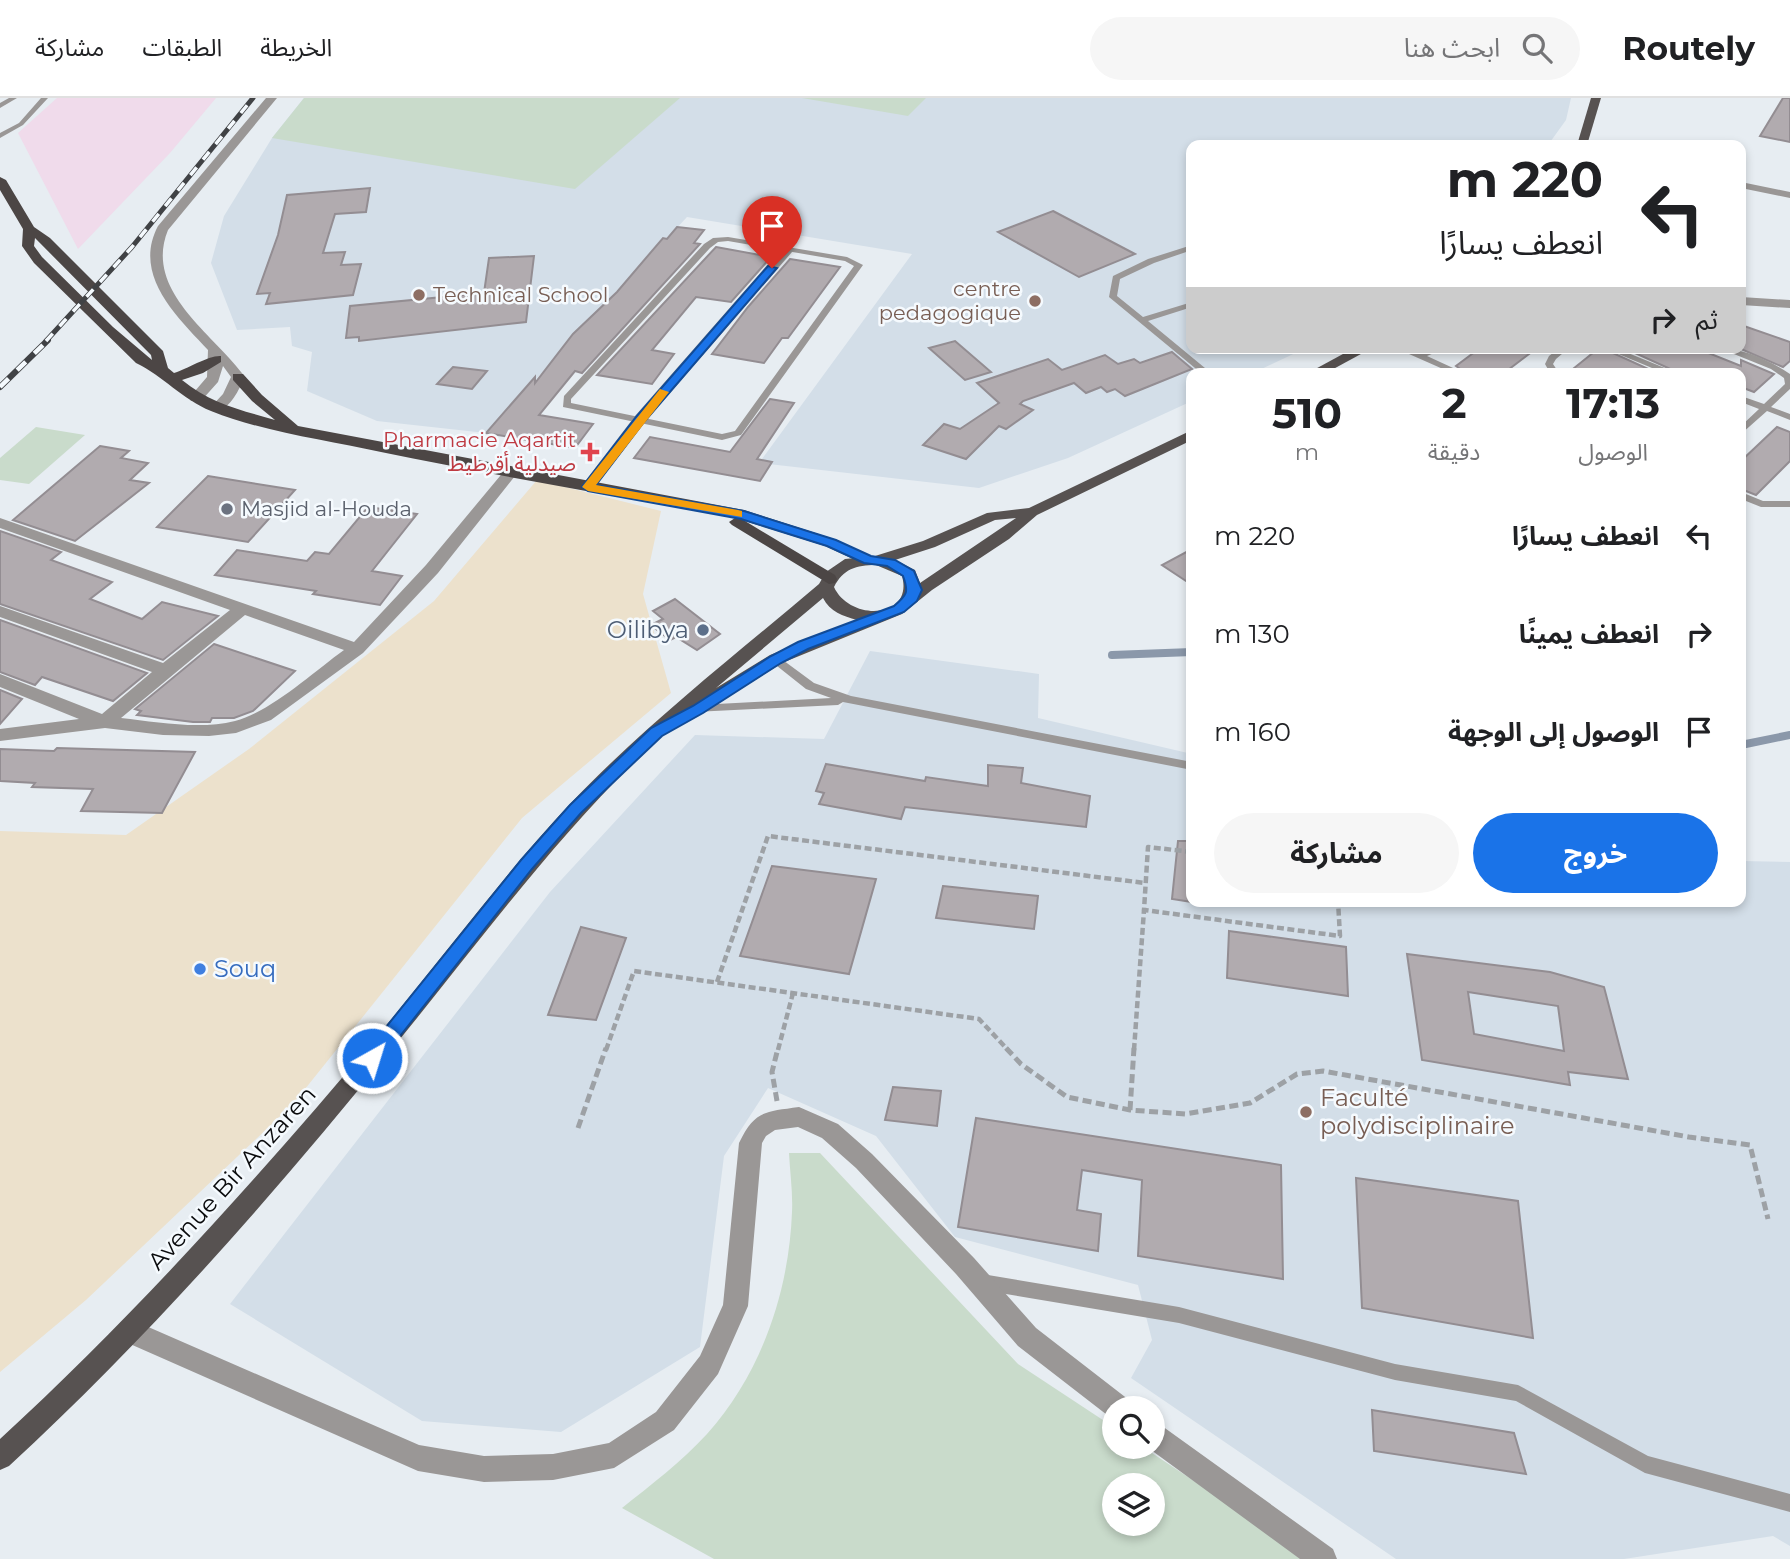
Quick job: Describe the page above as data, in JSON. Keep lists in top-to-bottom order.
{
  "streets": {
    "main road": ["Avenue Bir Anzaren"]
  },
  "places": {
    "other": [
      "Technical School",
      "centre pedagogique",
      "Masjid al-Houda",
      "Oilibya",
      "Souq",
      "Faculté polydisciplinaire"
    ],
    "health": ["Pharmacie Aqartit صيدلية أقرطيط"]
  },
  "page": {
    "header": "Routely",
    "search": "ابحث هنا",
    "nav": ["الخريطة", "الطبقات", "مشاركة"],
    "turn": ["220 m", "انعطف يسارًا"],
    "then": "ثم",
    "eta": [
      "17:13",
      "الوصول",
      "2",
      "دقيقة",
      "510",
      "m"
    ],
    "list": [
      {
        "name": "انعطف يسارًا",
        "value": "220 m"
      },
      {
        "name": "انعطف يمينًا",
        "value": "130 m"
      },
      {
        "name": "الوصول إلى الوجهة",
        "value": "160 m"
      }
    ],
    "buttons": ["خروج", "مشاركة"]
  }
}
